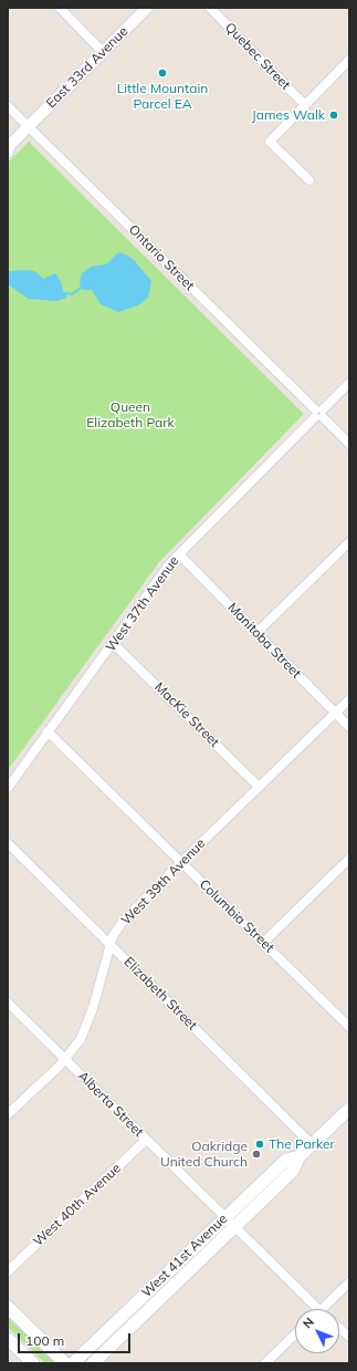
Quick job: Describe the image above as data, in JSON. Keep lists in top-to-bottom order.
{
  "streets": {
    "main road": ["West 41st Avenue"],
    "street": [
      "Quebec Street",
      "East 33rd Avenue",
      "Ontario Street",
      "West 37th Avenue",
      "Manitoba Street",
      "MacKie Street",
      "West 39th Avenue",
      "Columbia Street",
      "Elizabeth Street",
      "Alberta Street",
      "West 40th Avenue"
    ]
  },
  "crossings": [
    ["East 33rd Avenue", "Ontario Street"],
    ["Ontario Street", "West 37th Avenue"],
    ["West 37th Avenue", "Manitoba Street"],
    ["West 37th Avenue", "MacKie Street"],
    ["West 37th Avenue", "Columbia Street"],
    ["Manitoba Street", "West 39th Avenue"],
    ["MacKie Street", "West 39th Avenue"],
    ["West 39th Avenue", "Columbia Street"],
    ["West 39th Avenue", "Elizabeth Street"],
    ["West 39th Avenue", "Alberta Street"],
    ["Elizabeth Street", "West 41st Avenue"],
    ["Alberta Street", "West 40th Avenue"],
    ["Alberta Street", "West 41st Avenue"]
  ],
  "parks": ["Queen Elizabeth Park"],
  "places": [
    "Little Mountain Parcel EA",
    "James Walk",
    "The Parker",
    "Oakridge United Church"
  ],
  "scale_bar": "100 m",
  "north": "top left"
}
